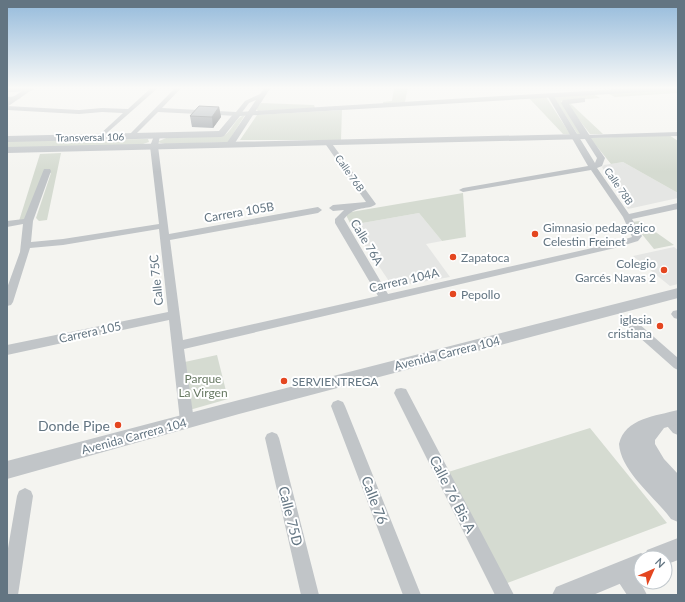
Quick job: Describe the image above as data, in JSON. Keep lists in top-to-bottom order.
{
  "streets": {
    "street": [
      "Transversal 106",
      "Calle 76B",
      "Calle 78B",
      "Carrera 105B",
      "Calle 76A",
      "Calle 75C",
      "Carrera 104A",
      "Carrera 105",
      "Avenida Carrera 104",
      "Calle 76 Bis A",
      "Calle 76",
      "Calle 75D"
    ]
  },
  "crossings": [
    ["Transversal 106", "Calle 76B"],
    ["Transversal 106", "Calle 78B"],
    ["Transversal 106", "Calle 75C"],
    ["Calle 76B", "Calle 76A"],
    ["Calle 78B", "Carrera 104A"],
    ["Carrera 105B", "Calle 75C"],
    ["Calle 76A", "Carrera 104A"],
    ["Calle 75C", "Carrera 104A"],
    ["Calle 75C", "Carrera 105"],
    ["Calle 75C", "Avenida Carrera 104"]
  ],
  "parks": ["Parque La Virgen"],
  "places": [
    "Gimnasio pedagógico Celestin Freinet",
    "Zapatoca",
    "Colegio Garcés Navas 2",
    "Pepollo",
    "iglesia cristiana",
    "SERVIENTREGA",
    "Donde Pipe"
  ],
  "north": "top right"
}
